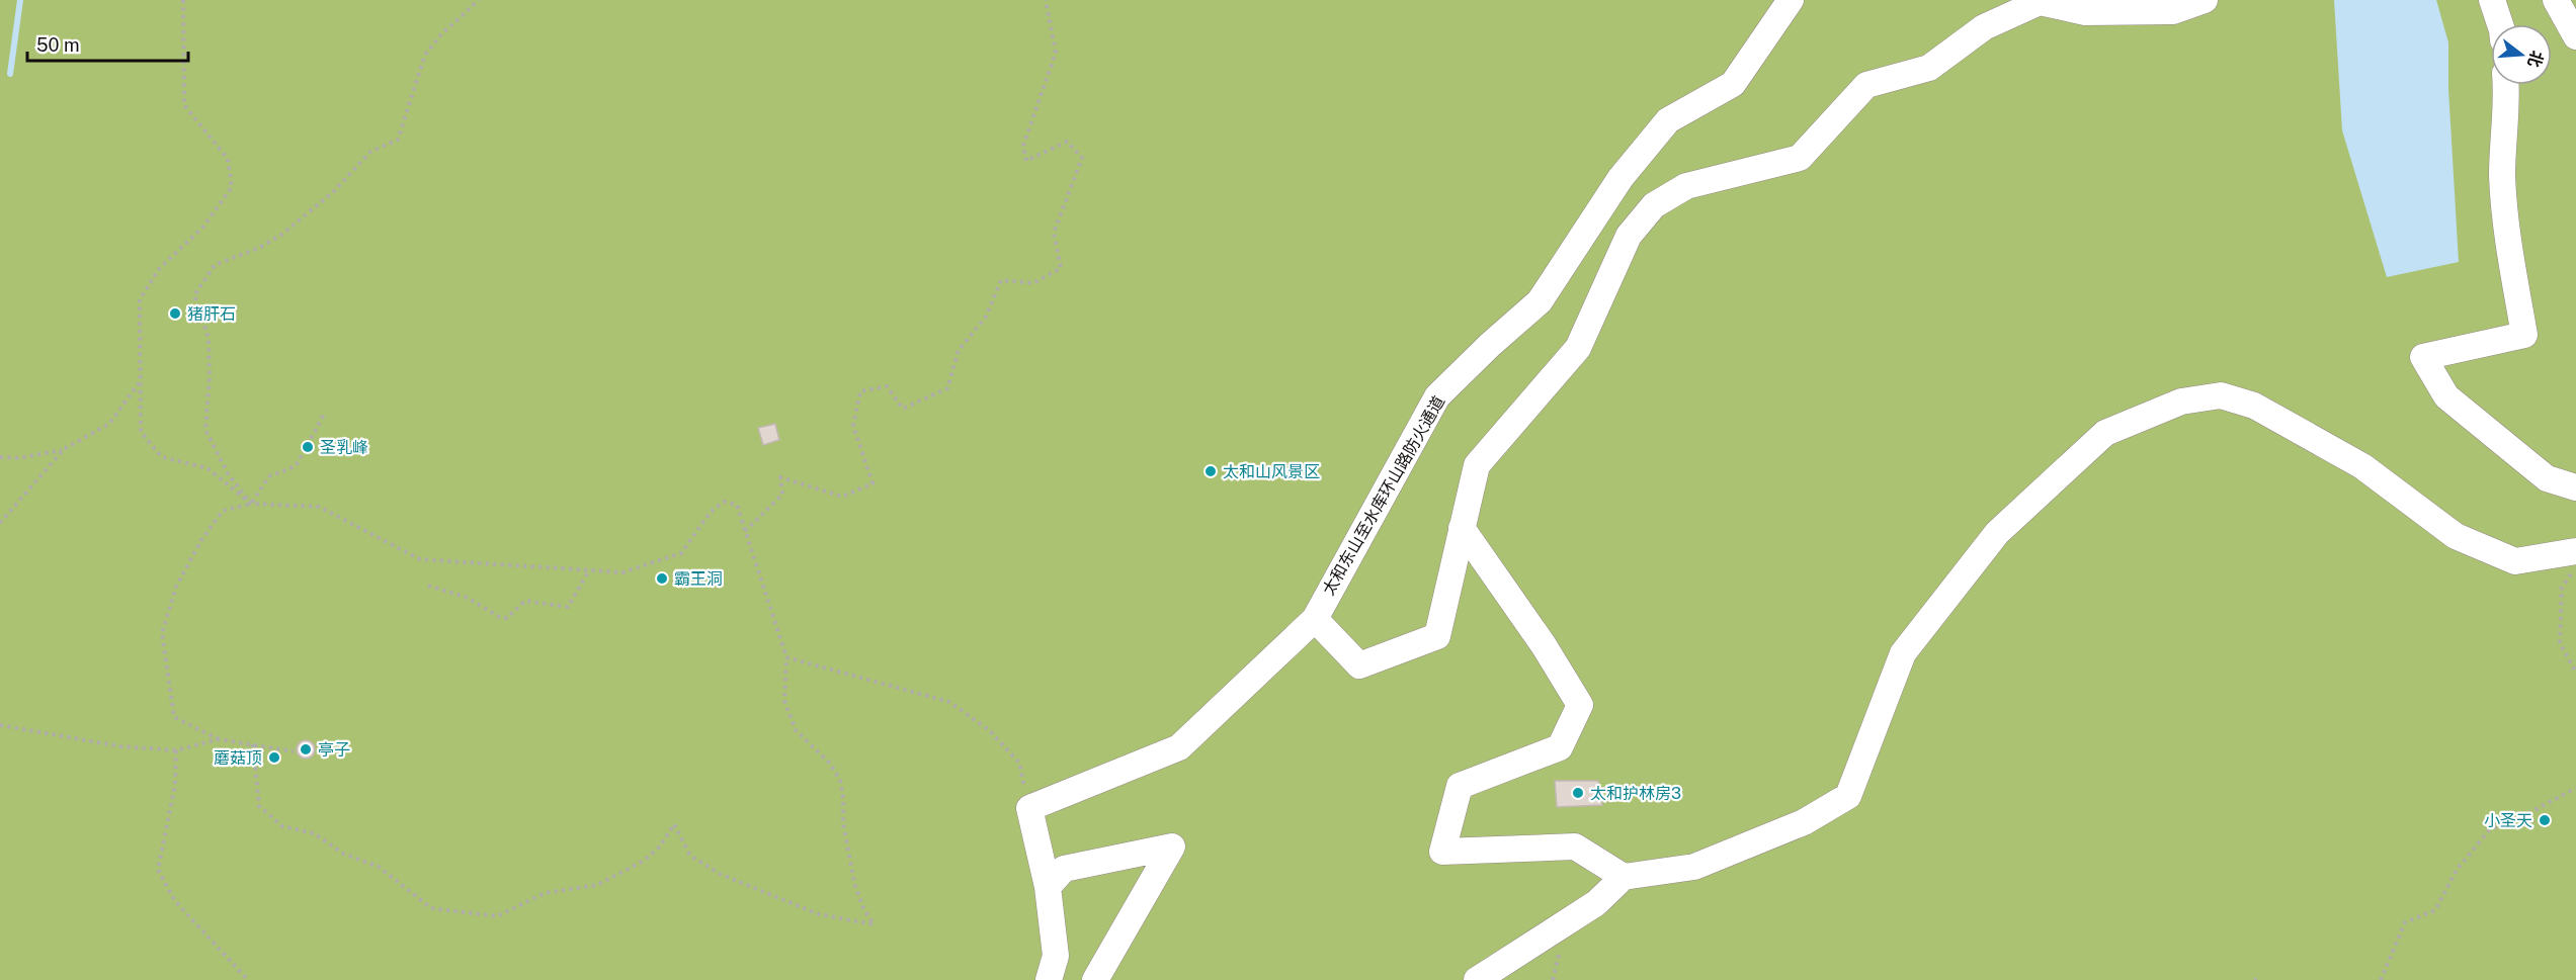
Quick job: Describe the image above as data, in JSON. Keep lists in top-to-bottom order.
{
  "streets": {
    "lane": ["太和东山至水库环山路防火通道"]
  },
  "places": [
    "猪肝石",
    "圣乳峰",
    "太和山风景区",
    "霸王洞",
    "亭子",
    "蘑菇顶",
    "太和护林房3",
    "小圣天"
  ],
  "scale_bar": "50 m",
  "north": "right"
}
